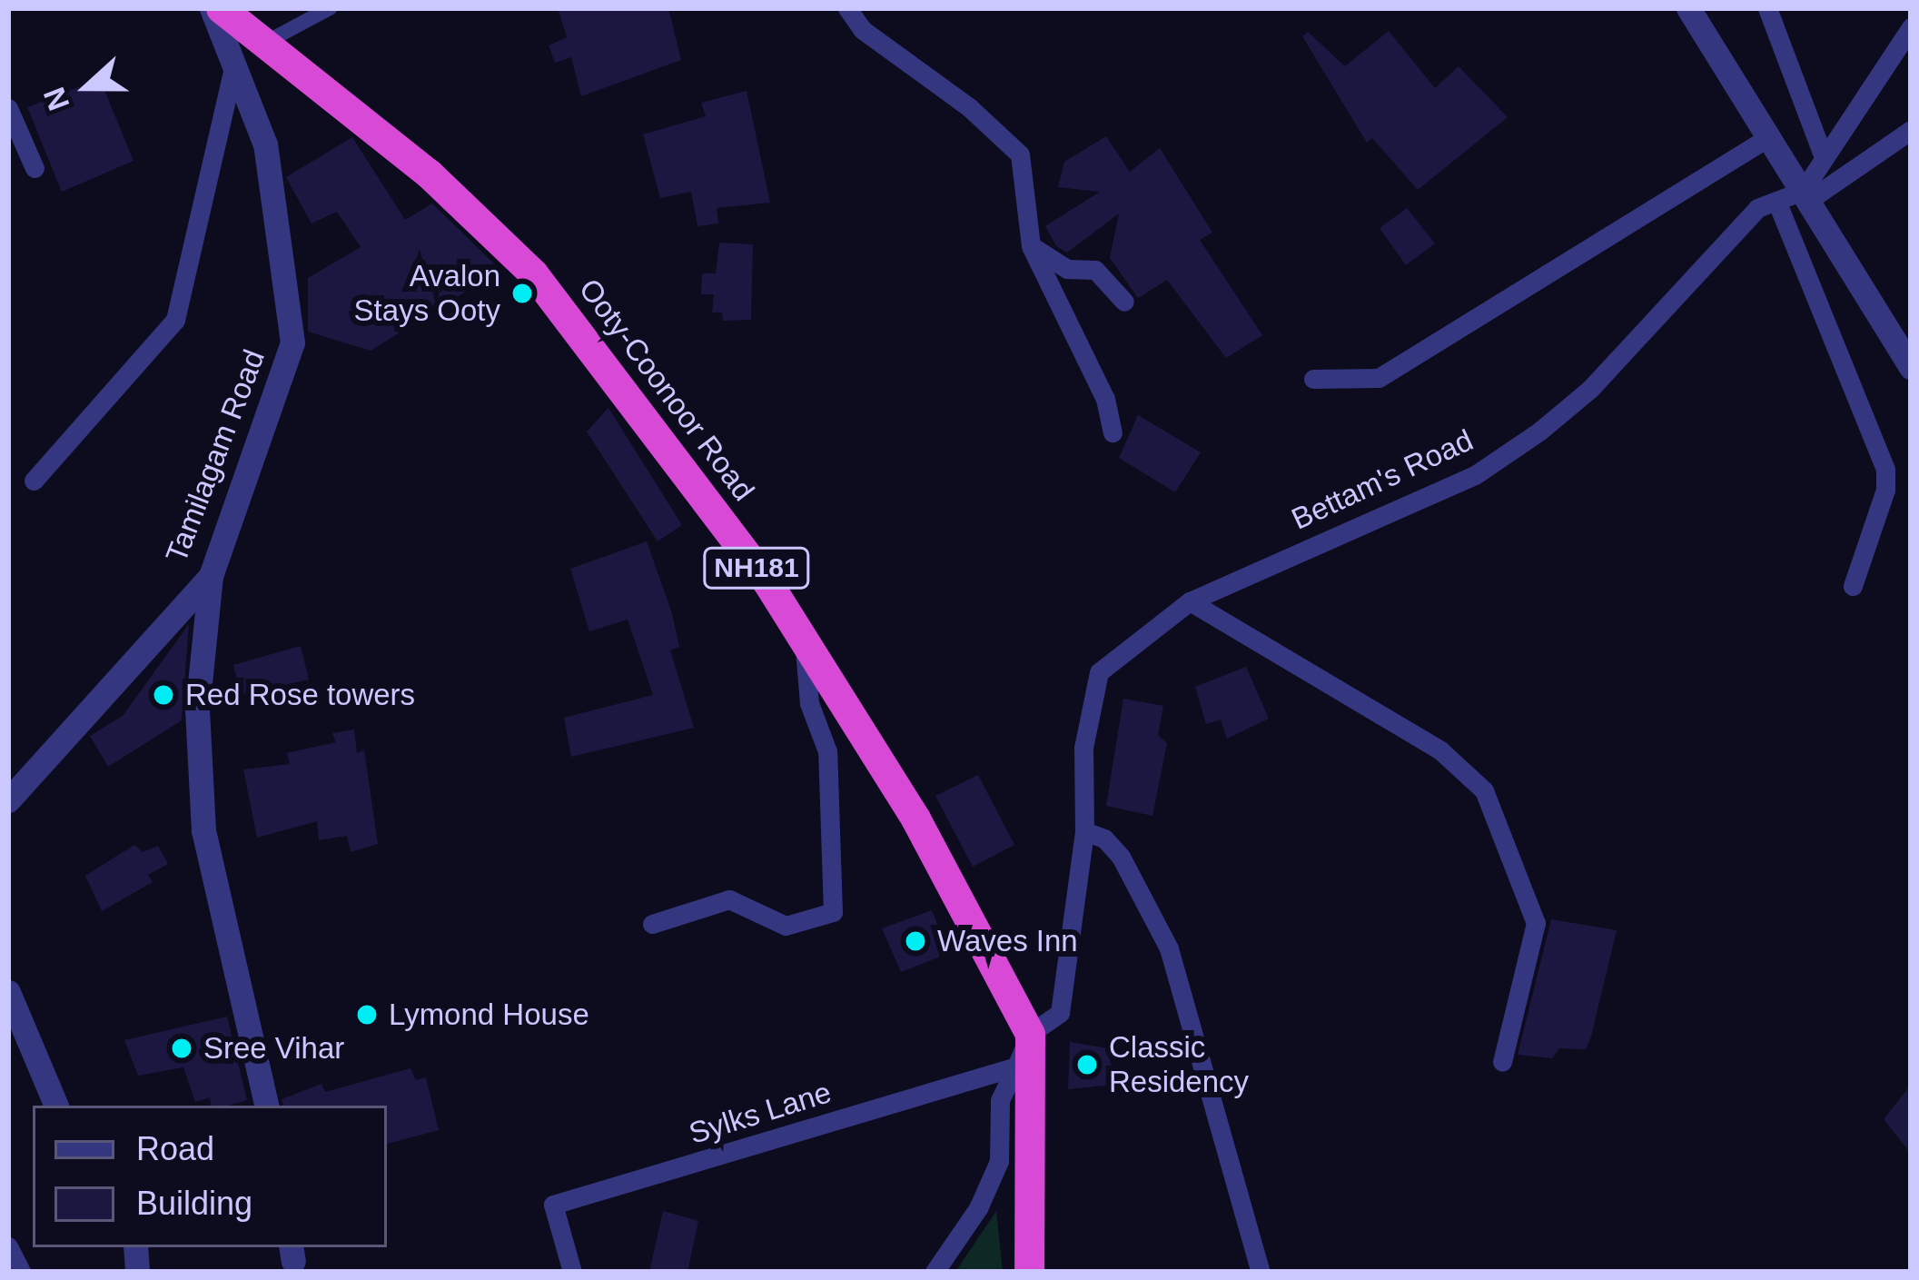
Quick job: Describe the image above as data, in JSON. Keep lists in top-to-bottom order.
{
  "streets": {
    "highway": ["Ooty-Coonoor Road", "NH181"],
    "street": ["Tamilagam Road", "Bettam's Road", "Sylks Lane"]
  },
  "crossings": [
    ["Ooty-Coonoor Road", "Bettam's Road"]
  ],
  "places": [
    "Avalon Stays Ooty",
    "Red Rose towers",
    "Waves Inn",
    "Lymond House",
    "Sree Vihar",
    "Classic Residency"
  ],
  "legend": ["Road", "Building"],
  "north": "left"
}
